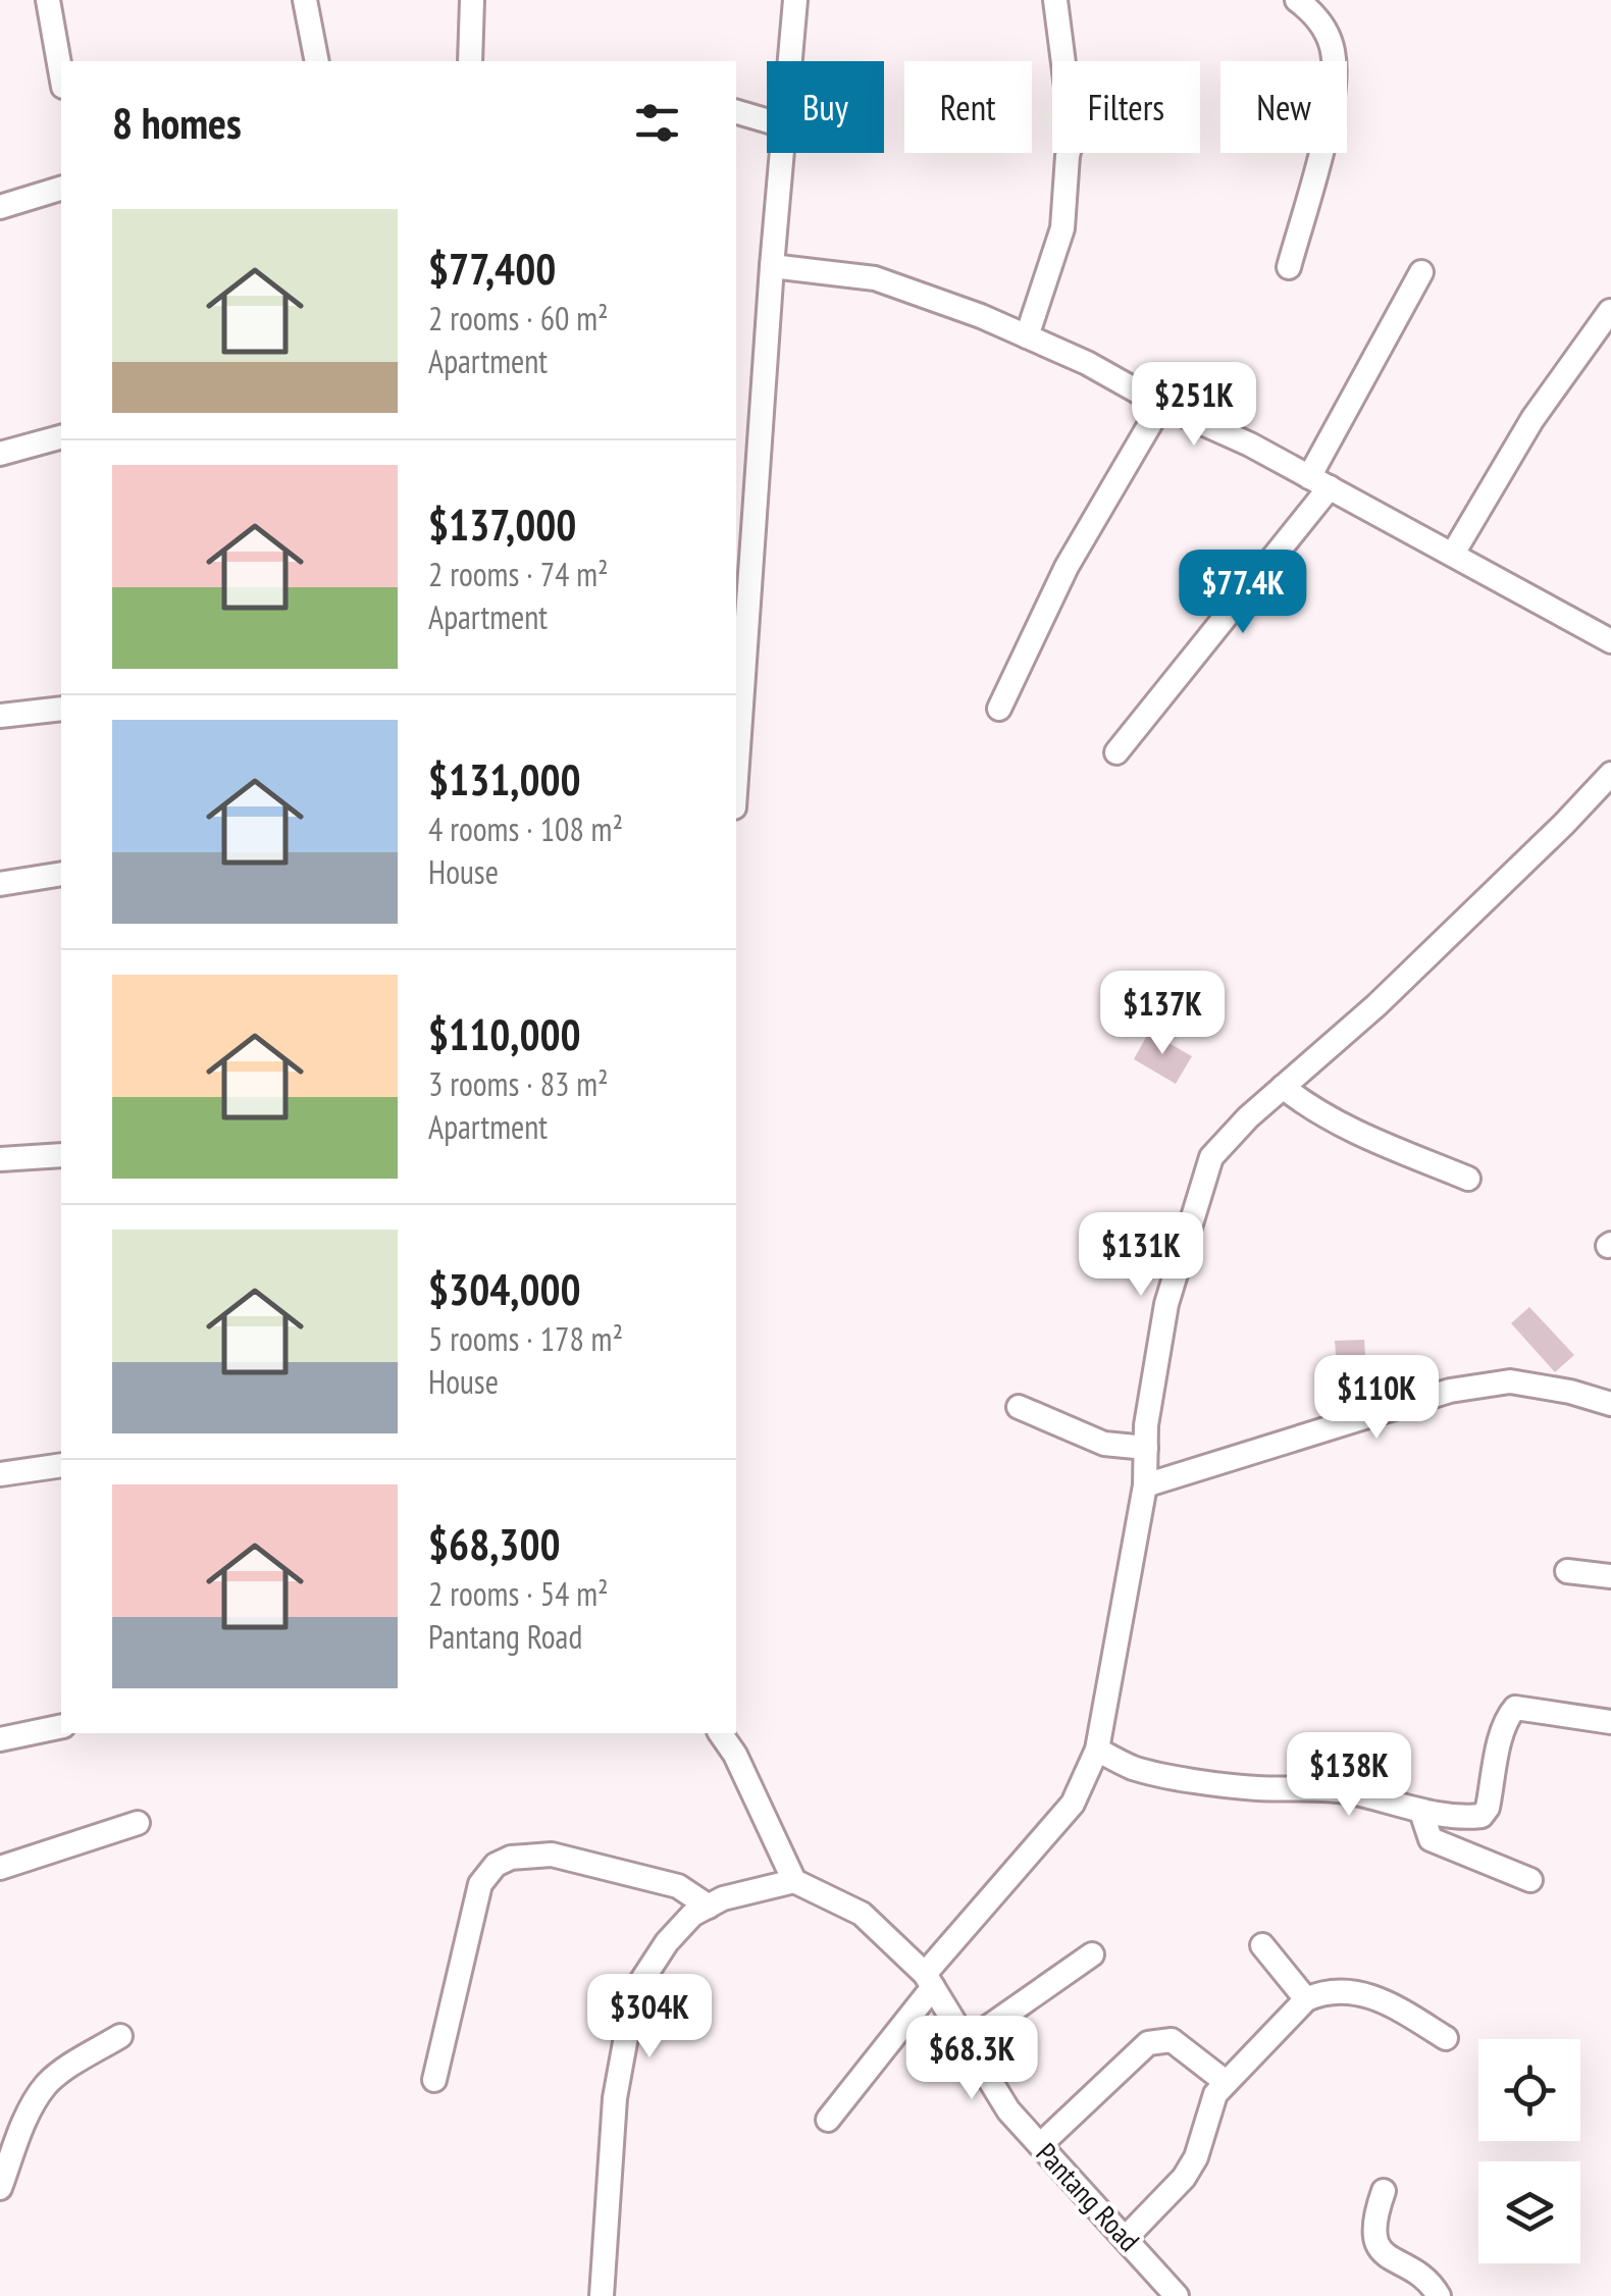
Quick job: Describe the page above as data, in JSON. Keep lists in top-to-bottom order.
{
  "streets": {
    "street": ["Pantang Road"]
  },
  "page": {
    "chip": [
      "Buy",
      "Rent",
      "Filters",
      "New"
    ],
    "heading": "8 homes",
    "list": [
      {
        "name": "$77,400",
        "note": "2 rooms · 60 m² · Apartment"
      },
      {
        "name": "$137,000",
        "note": "2 rooms · 74 m² · Apartment"
      },
      {
        "name": "$131,000",
        "note": "4 rooms · 108 m² · House"
      },
      {
        "name": "$110,000",
        "note": "3 rooms · 83 m² · Apartment"
      },
      {
        "name": "$304,000",
        "note": "5 rooms · 178 m² · House"
      },
      {
        "name": "$68,300",
        "note": "2 rooms · 54 m² · Pantang Road"
      }
    ],
    "price": [
      "$251K",
      "$77.4K",
      "$137K",
      "$131K",
      "$110K",
      "$138K",
      "$304K",
      "$68.3K"
    ]
  }
}
